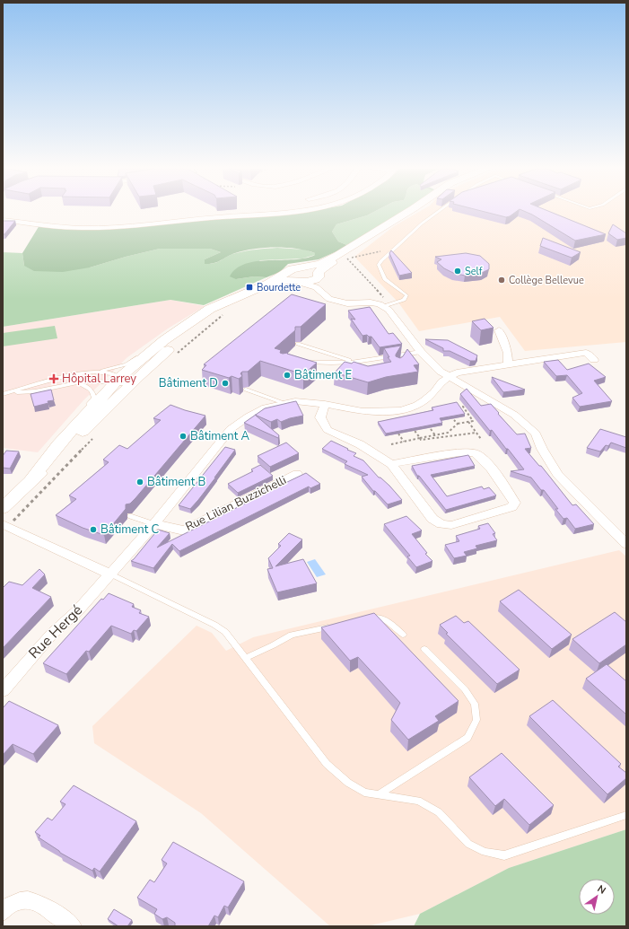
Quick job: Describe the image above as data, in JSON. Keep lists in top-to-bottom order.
{
  "streets": {
    "street": ["Rue Lilian Buzzichelli", "Rue Hergé"]
  },
  "crossings": [
    ["Rue Lilian Buzzichelli", "Rue Hergé"]
  ],
  "places": {
    "other": [
      "Self",
      "Collège Bellevue",
      "Bâtiment E",
      "Bâtiment D",
      "Bâtiment A",
      "Bâtiment B",
      "Bâtiment C"
    ],
    "transit": ["Bourdette"],
    "health": ["Hôpital Larrey"]
  },
  "north": "top right"
}
